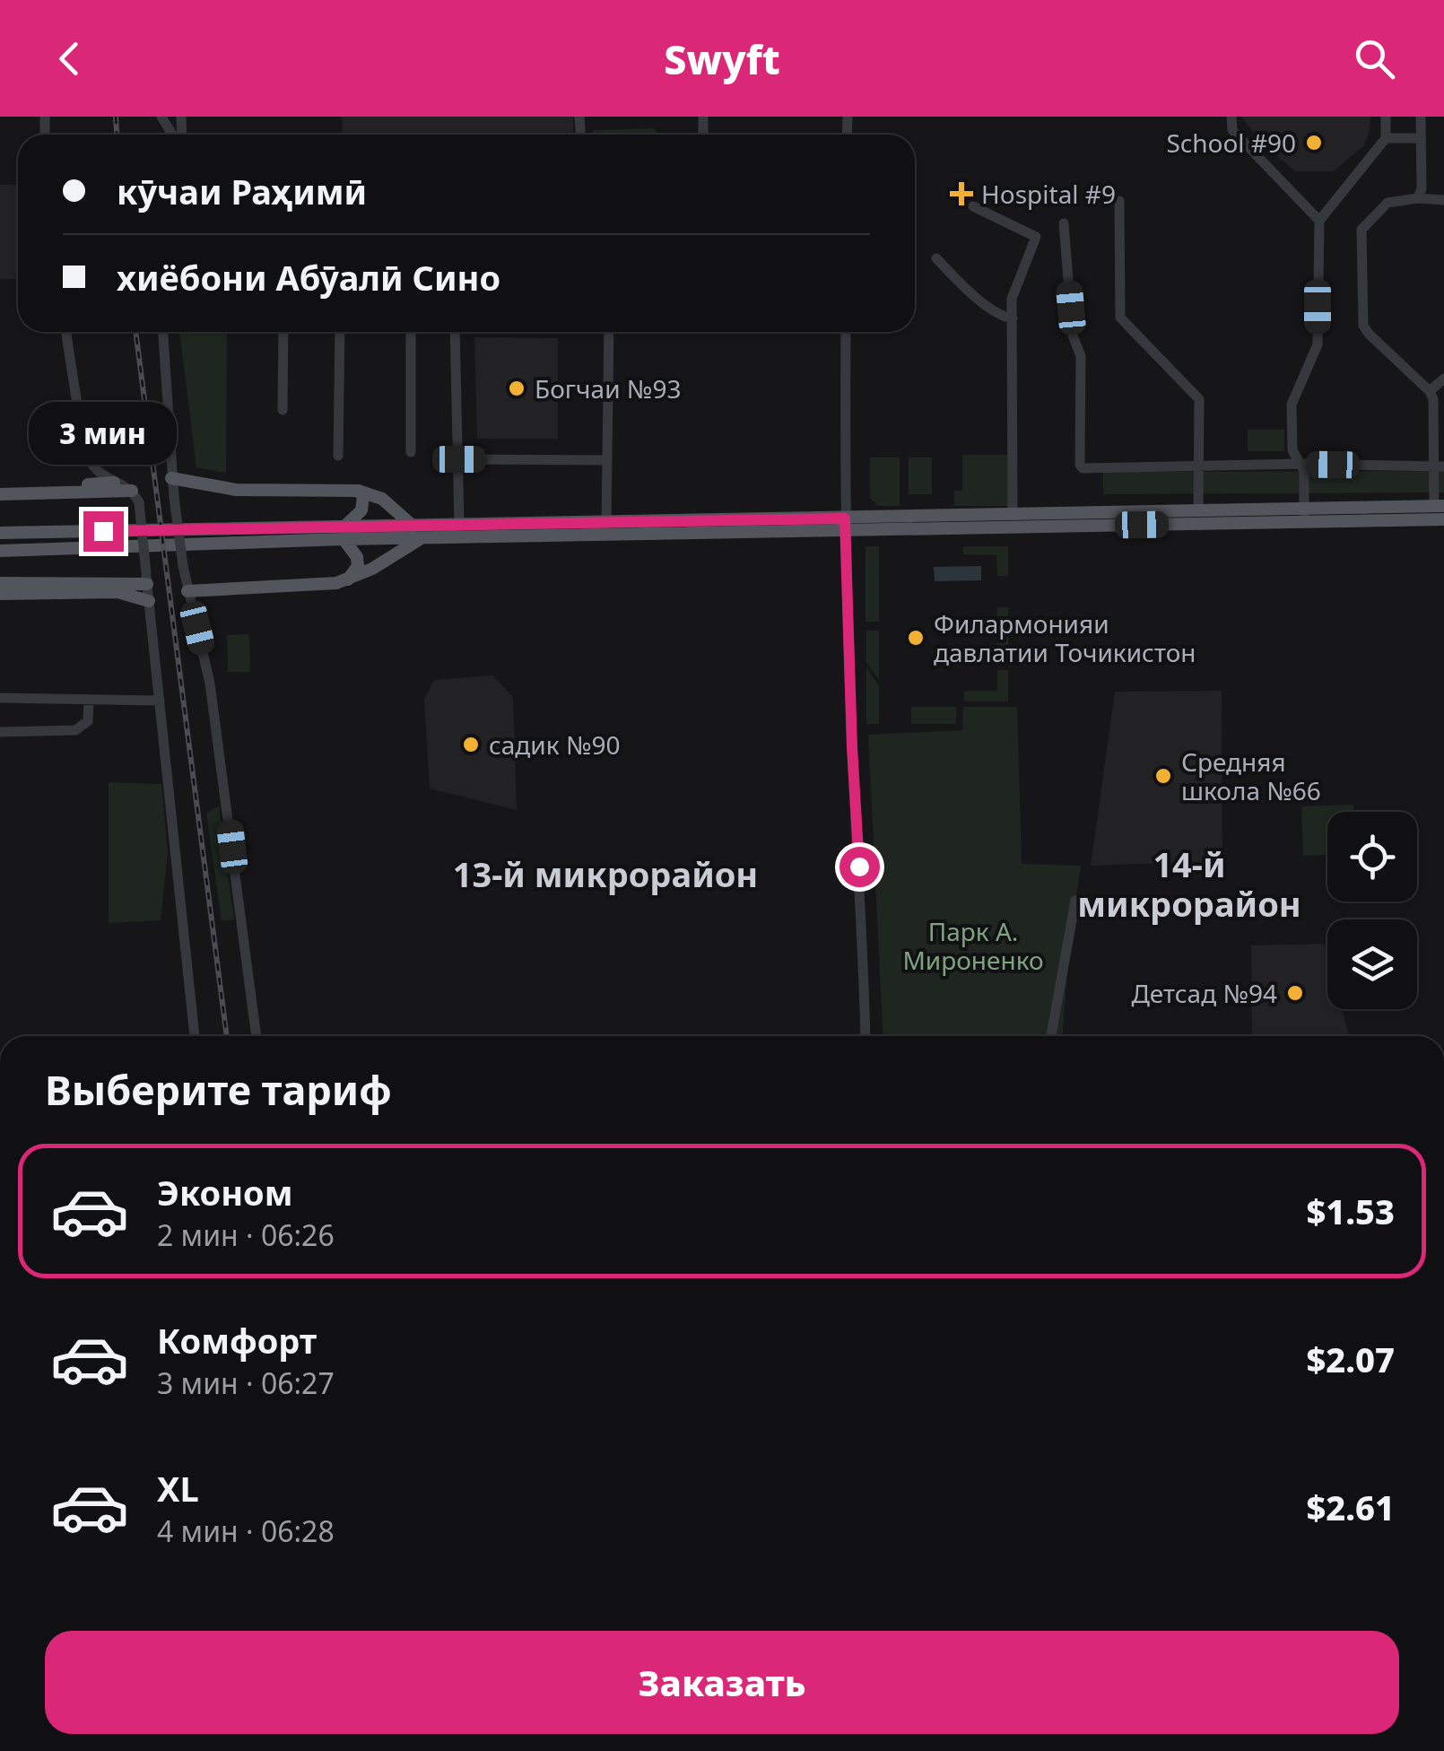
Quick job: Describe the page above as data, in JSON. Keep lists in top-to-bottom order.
{
  "districts": ["14-й микрорайон", "13-й микрорайон"],
  "parks": ["Парк А. Мироненко"],
  "places": {
    "other": [
      "School #90",
      "Богчаи №93",
      "Филармонияи давлатии Точикистон",
      "садик №90",
      "Средняя школа №66",
      "Детсад №94"
    ],
    "health": ["Hospital #9"]
  },
  "page": {
    "header": "Swyft",
    "banner": ["кӯчаи Раҳимӣ", "хиёбони Абӯалӣ Сино"],
    "bubble": "3 мин",
    "heading": "Выберите тариф",
    "list": [
      {
        "name": "Эконом",
        "note": "2 мин · 06:26",
        "value": "$1.53"
      },
      {
        "name": "Комфорт",
        "note": "3 мин · 06:27",
        "value": "$2.07"
      },
      {
        "name": "XL",
        "note": "4 мин · 06:28",
        "value": "$2.61"
      }
    ],
    "buttons": "Заказать"
  }
}
